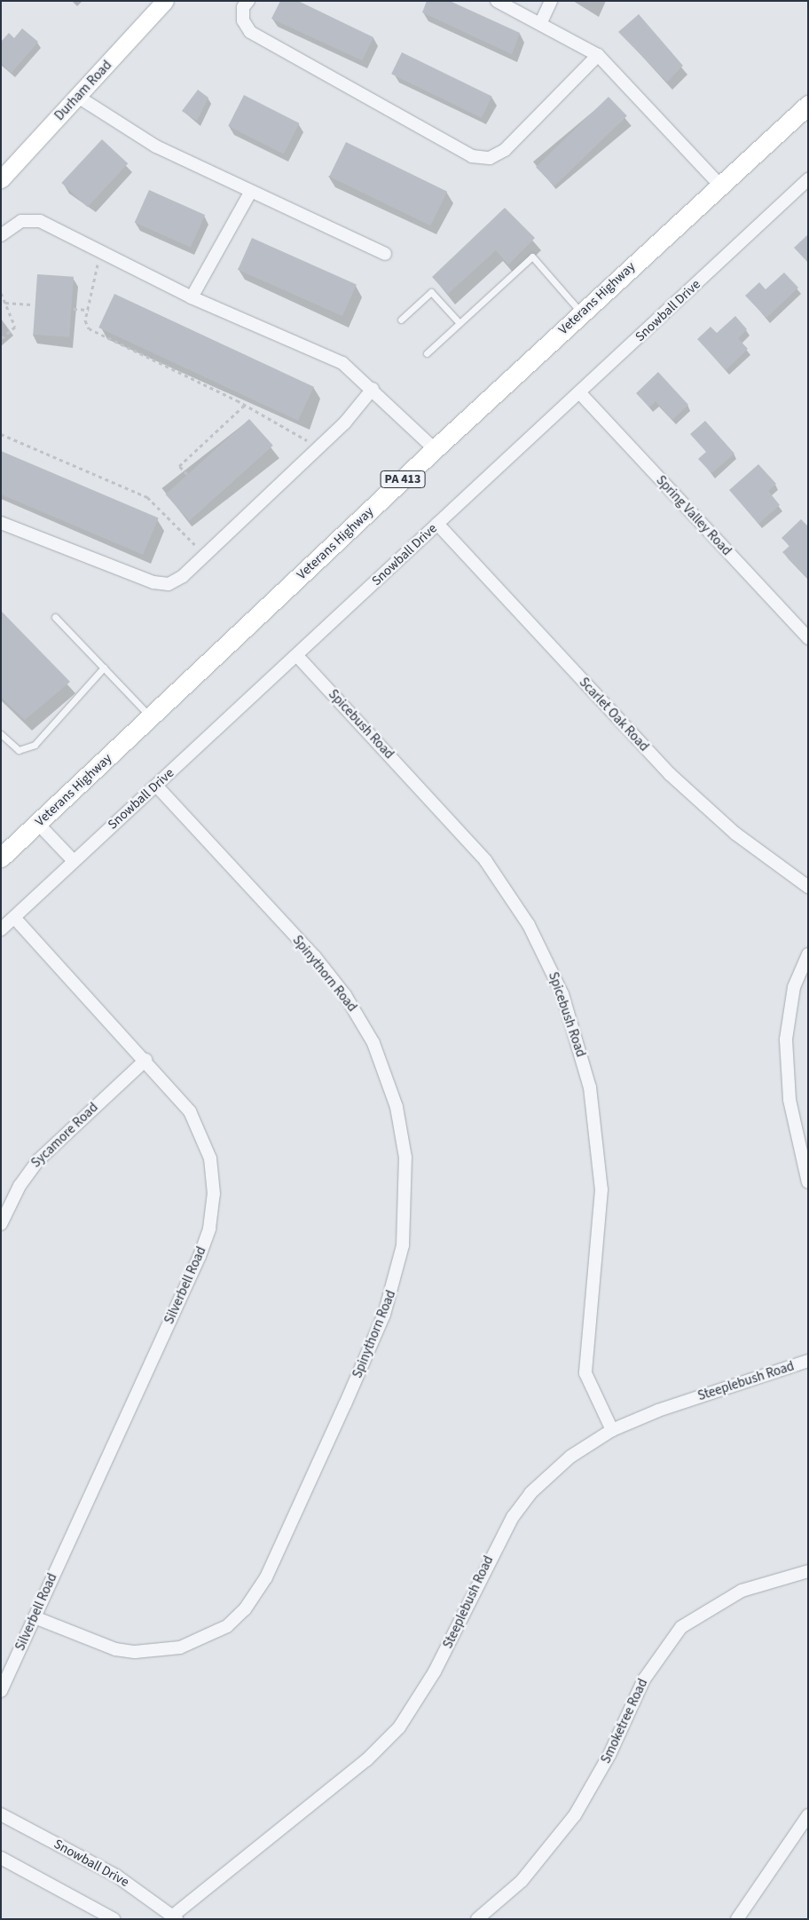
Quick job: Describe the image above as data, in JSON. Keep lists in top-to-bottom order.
{
  "streets": {
    "main road": ["Durham Road", "Veterans Highway", "PA 413"],
    "street": [
      "Snowball Drive",
      "Spring Valley Road",
      "Scarlet Oak Road",
      "Spicebush Road",
      "Spinythorn Road",
      "Sycamore Road",
      "Silverbell Road",
      "Steeplebush Road",
      "Smoketree Road"
    ]
  },
  "crossings": [
    ["Snowball Drive", "Spring Valley Road"],
    ["Snowball Drive", "Scarlet Oak Road"],
    ["Snowball Drive", "Spicebush Road"],
    ["Snowball Drive", "Spinythorn Road"],
    ["Snowball Drive", "Silverbell Road"],
    ["Snowball Drive", "Steeplebush Road"],
    ["Spicebush Road", "Steeplebush Road"],
    ["Spinythorn Road", "Silverbell Road"],
    ["Sycamore Road", "Silverbell Road"]
  ]
}
